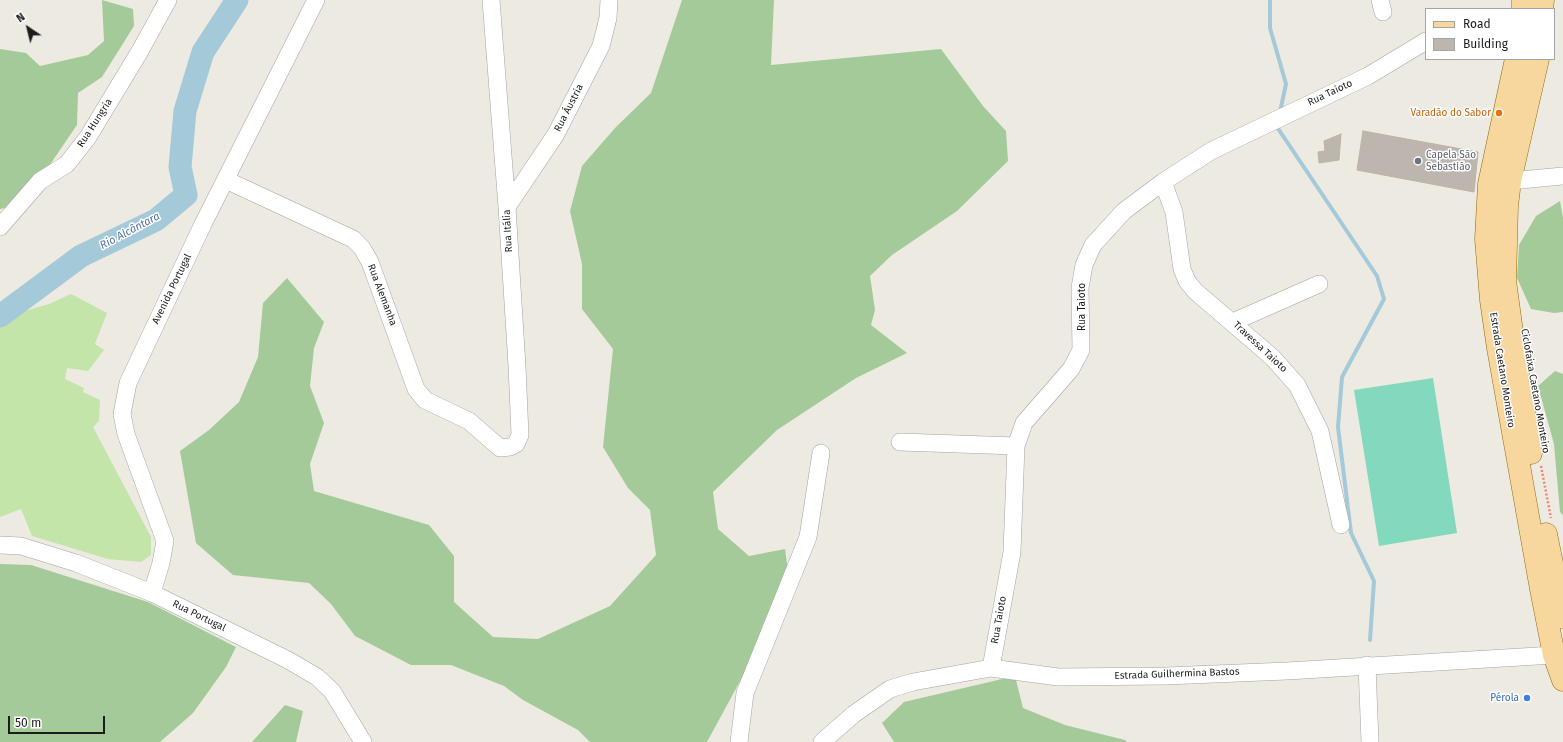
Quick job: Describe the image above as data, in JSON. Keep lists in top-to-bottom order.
{
  "streets": {
    "main road": ["Estrada Caetano Monteiro"],
    "street": [
      "Rua Taioto",
      "Rua Áustria",
      "Rua Hungria",
      "Rua Itália",
      "Avenida Portugal",
      "Rua Alemanha",
      "Travessa Taioto",
      "Rua Portugal",
      "Estrada Guilhermina Bastos"
    ],
    "path": ["Ciclofaixa Caetano Monteiro"]
  },
  "crossings": [
    ["Rua Taioto", "Travessa Taioto"],
    ["Rua Taioto", "Estrada Guilhermina Bastos"],
    ["Rua Áustria", "Rua Itália"],
    ["Rua Itália", "Rua Alemanha"],
    ["Avenida Portugal", "Rua Alemanha"],
    ["Avenida Portugal", "Rua Portugal"],
    ["Estrada Caetano Monteiro", "Estrada Guilhermina Bastos"]
  ],
  "water": ["Rio Alcântara"],
  "places": ["Varadão do Sabor", "Capela São Sebastião", "Pérola"],
  "legend": ["Road", "Building"],
  "scale_bar": "50 m",
  "north": "top left"
}
